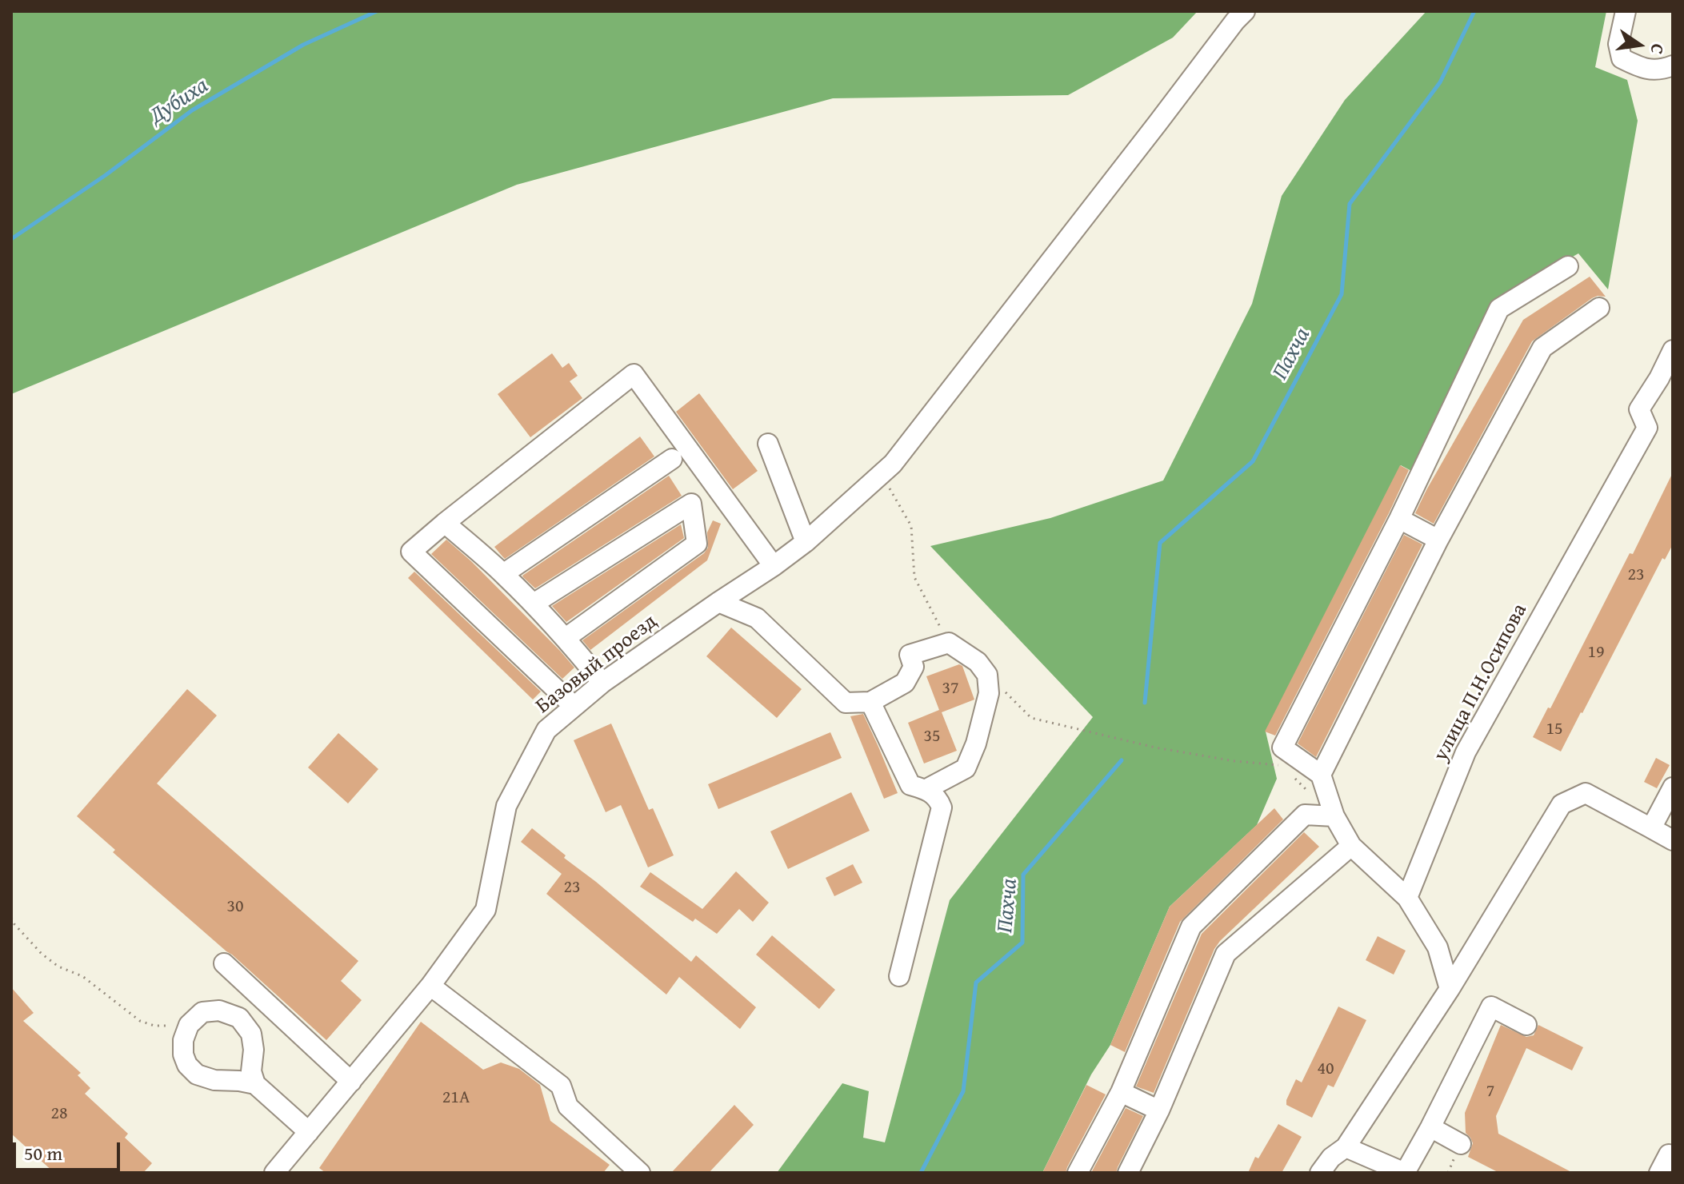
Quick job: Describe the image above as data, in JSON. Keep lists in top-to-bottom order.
{
  "streets": {
    "street": ["Базовый проезд", "улица П.Н.Осипова"]
  },
  "water": ["Дубиха", "Пахча"],
  "house_numbers": [
    "23",
    "19",
    "37",
    "15",
    "35",
    "23",
    "30",
    "40",
    "7",
    "21А",
    "28"
  ],
  "scale_bar": "50 m",
  "north": "right"
}
